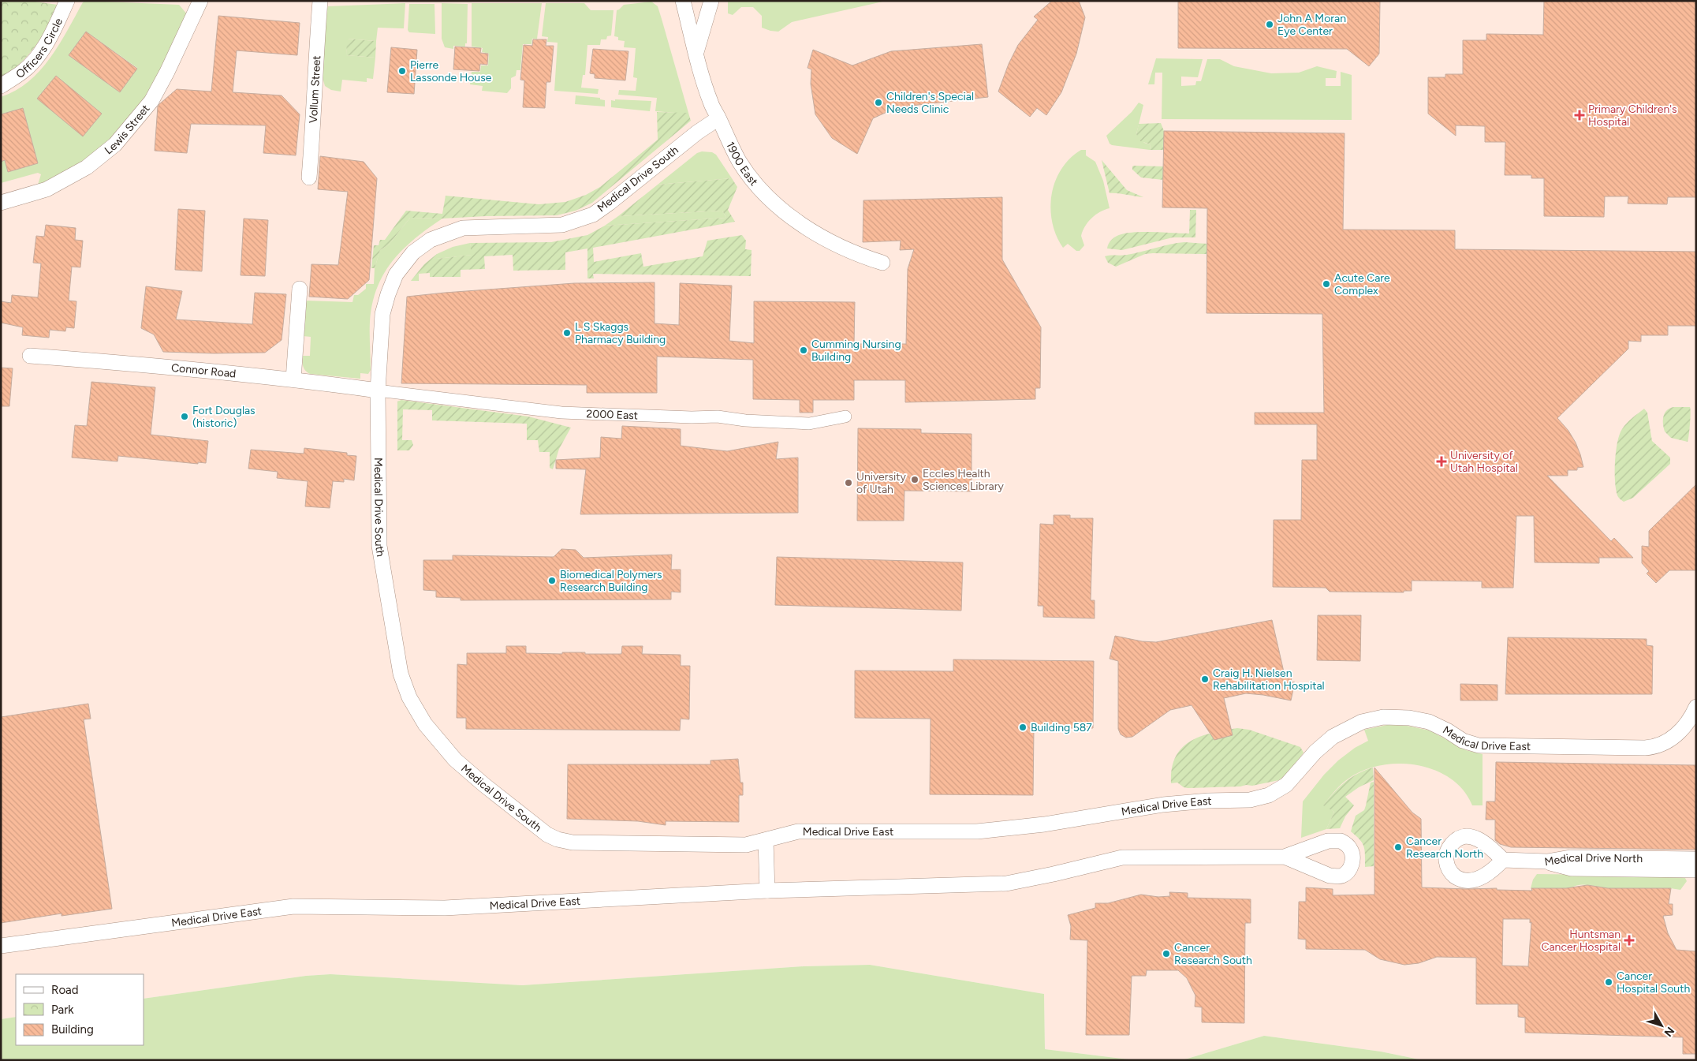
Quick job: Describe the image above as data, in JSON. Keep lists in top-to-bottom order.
{
  "streets": {
    "street": [
      "Officers Circle",
      "Vollum Street",
      "Lewis Street",
      "1900 East",
      "Medical Drive South",
      "Connor Road",
      "2000 East",
      "Medical Drive East",
      "Medical Drive North"
    ]
  },
  "crossings": [
    ["1900 East", "Medical Drive South"],
    ["Medical Drive South", "Connor Road"],
    ["Medical Drive South", "2000 East"],
    ["Medical Drive South", "Medical Drive East"],
    ["Connor Road", "2000 East"]
  ],
  "places": {
    "other": [
      "John A Moran Eye Center",
      "Pierre Lassonde House",
      "Children's Special Needs Clinic",
      "Acute Care Complex",
      "L S Skaggs Pharmacy Building",
      "Cumming Nursing Building",
      "Fort Douglas (historic)",
      "Eccles Health Sciences Library",
      "University of Utah",
      "Biomedical Polymers Research Building",
      "Craig H. Nielsen Rehabilitation Hospital",
      "Building 587",
      "Cancer Research North",
      "Cancer Research South",
      "Cancer Hospital South"
    ],
    "health": ["Primary Children's Hospital", "University of Utah Hospital", "Huntsman Cancer Hospital"]
  },
  "legend": ["Road", "Park", "Building"],
  "north": "bottom right"
}
